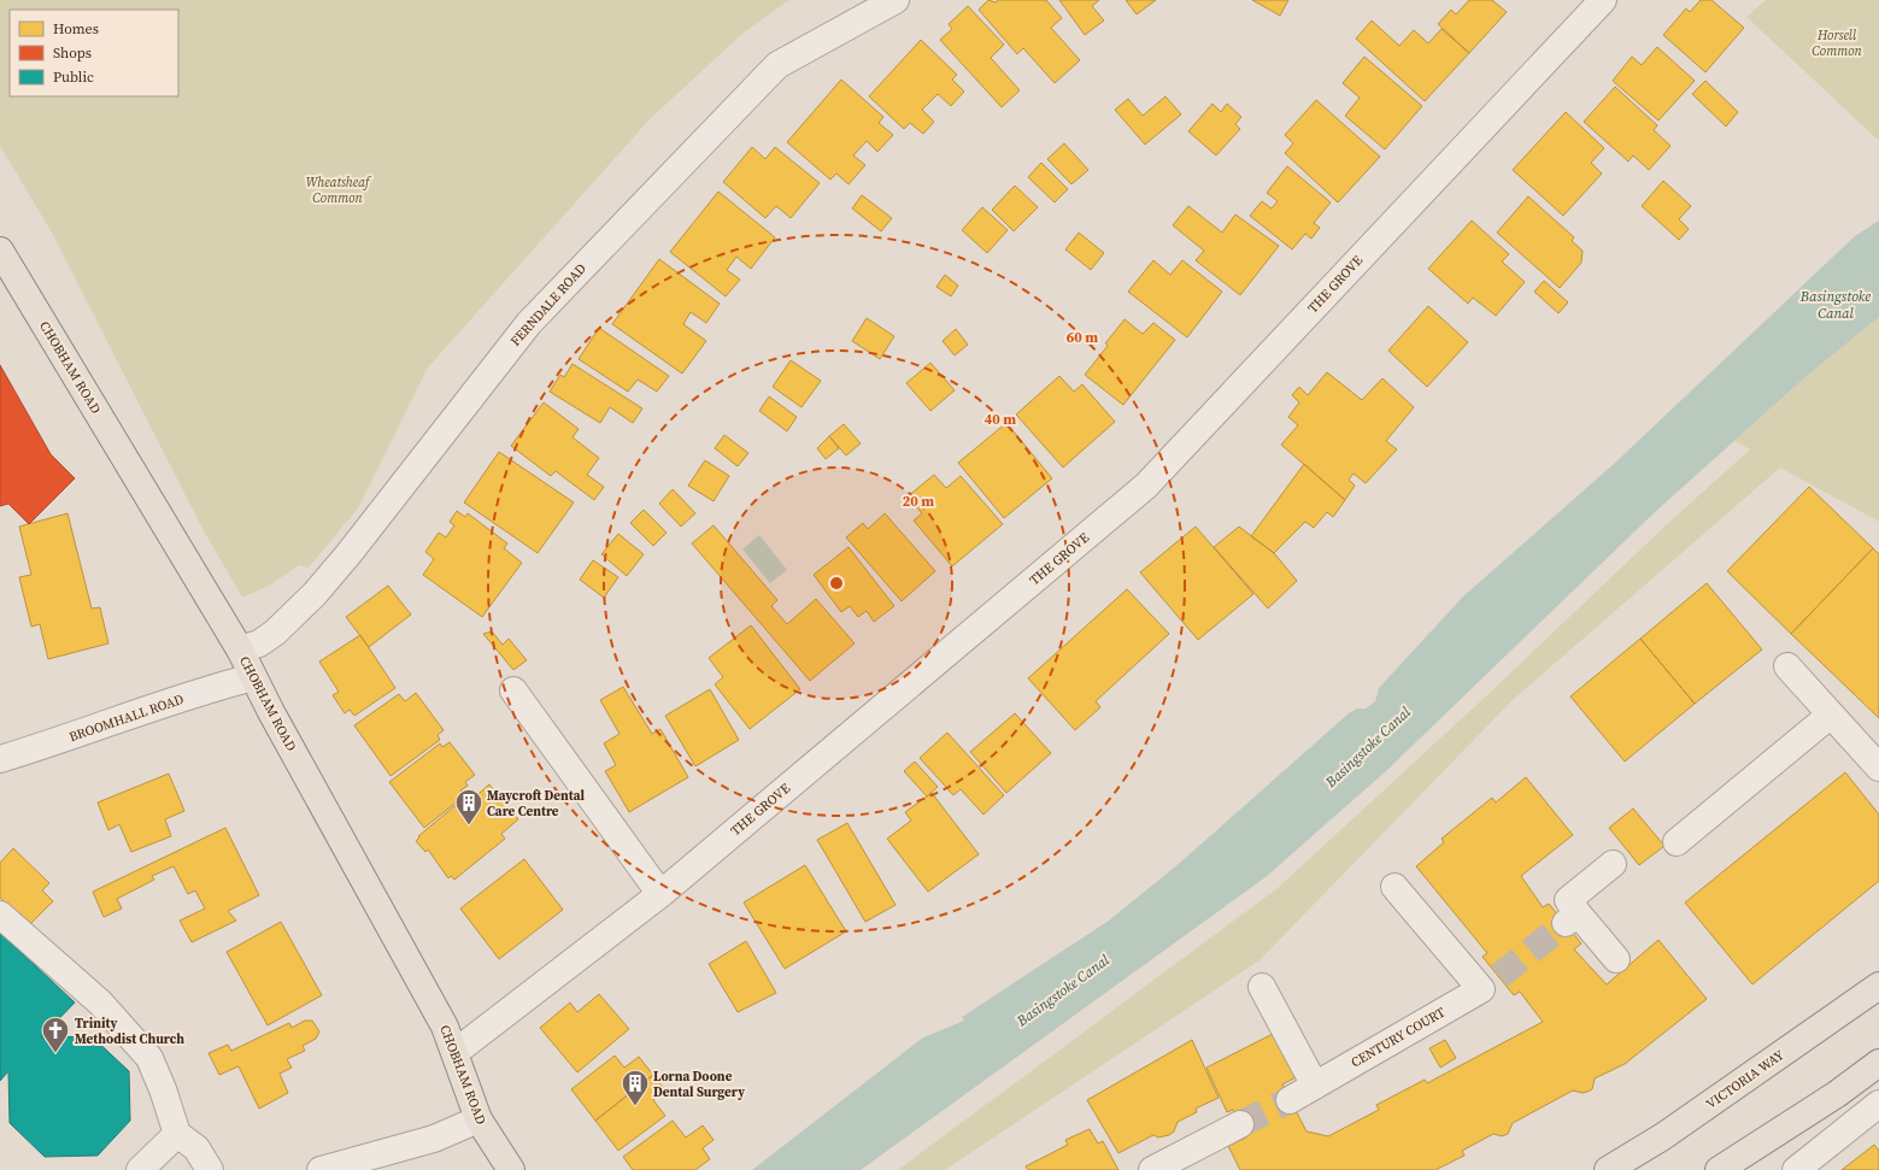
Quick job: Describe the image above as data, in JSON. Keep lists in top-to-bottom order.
{
  "streets": {
    "main road": ["CHOBHAM ROAD", "VICTORIA WAY"],
    "street": [
      "THE GROVE",
      "FERNDALE ROAD",
      "BROOMHALL ROAD",
      "CENTURY COURT"
    ]
  },
  "crossings": [
    ["THE GROVE", "CHOBHAM ROAD"],
    ["FERNDALE ROAD", "CHOBHAM ROAD"],
    ["CHOBHAM ROAD", "BROOMHALL ROAD"]
  ],
  "water": ["Basingstoke Canal"],
  "parks": ["Horsell Common", "Wheatsheaf Common"],
  "places": {
    "building": ["Maycroft Dental Care Centre", "Lorna Doone Dental Surgery"],
    "church": ["Trinity Methodist Church"]
  },
  "legend": ["Homes", "Shops", "Public"],
  "rings": ["60 m", "40 m", "20 m"]
}
